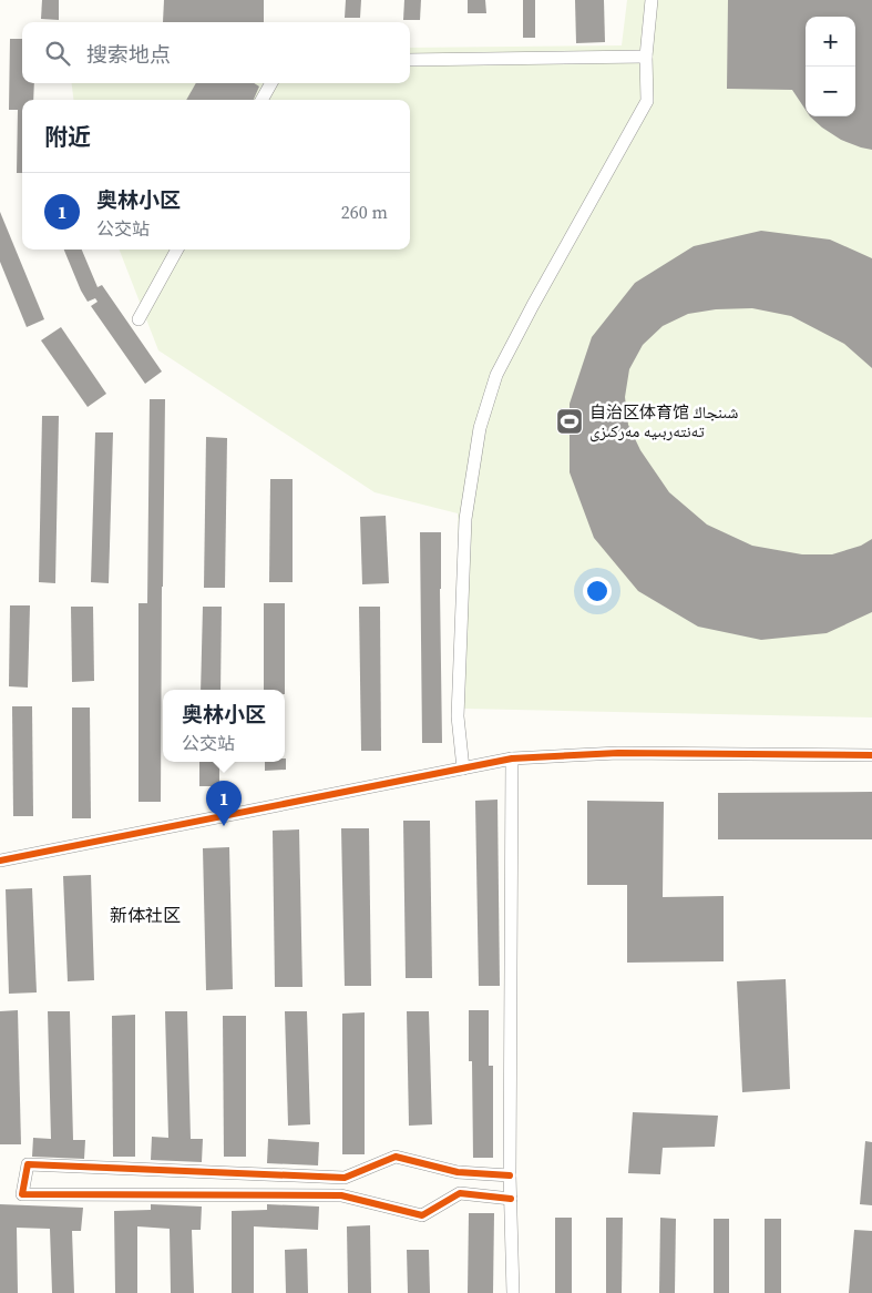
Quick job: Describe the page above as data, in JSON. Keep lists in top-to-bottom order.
{
  "districts": ["新体社区"],
  "places": {
    "sports": ["自治区体育馆 شىنجاڭ تەنتەربىيە مەركىزى"]
  },
  "page": {
    "map_buttons": ["+", "−"],
    "search": "搜索地点",
    "heading": "附近",
    "list": [
      {
        "mark": "1",
        "name": "奥林小区",
        "note": "公交站",
        "value": "260 m"
      }
    ],
    "popup": ["奥林小区", "公交站"],
    "pins": "1"
  }
}
